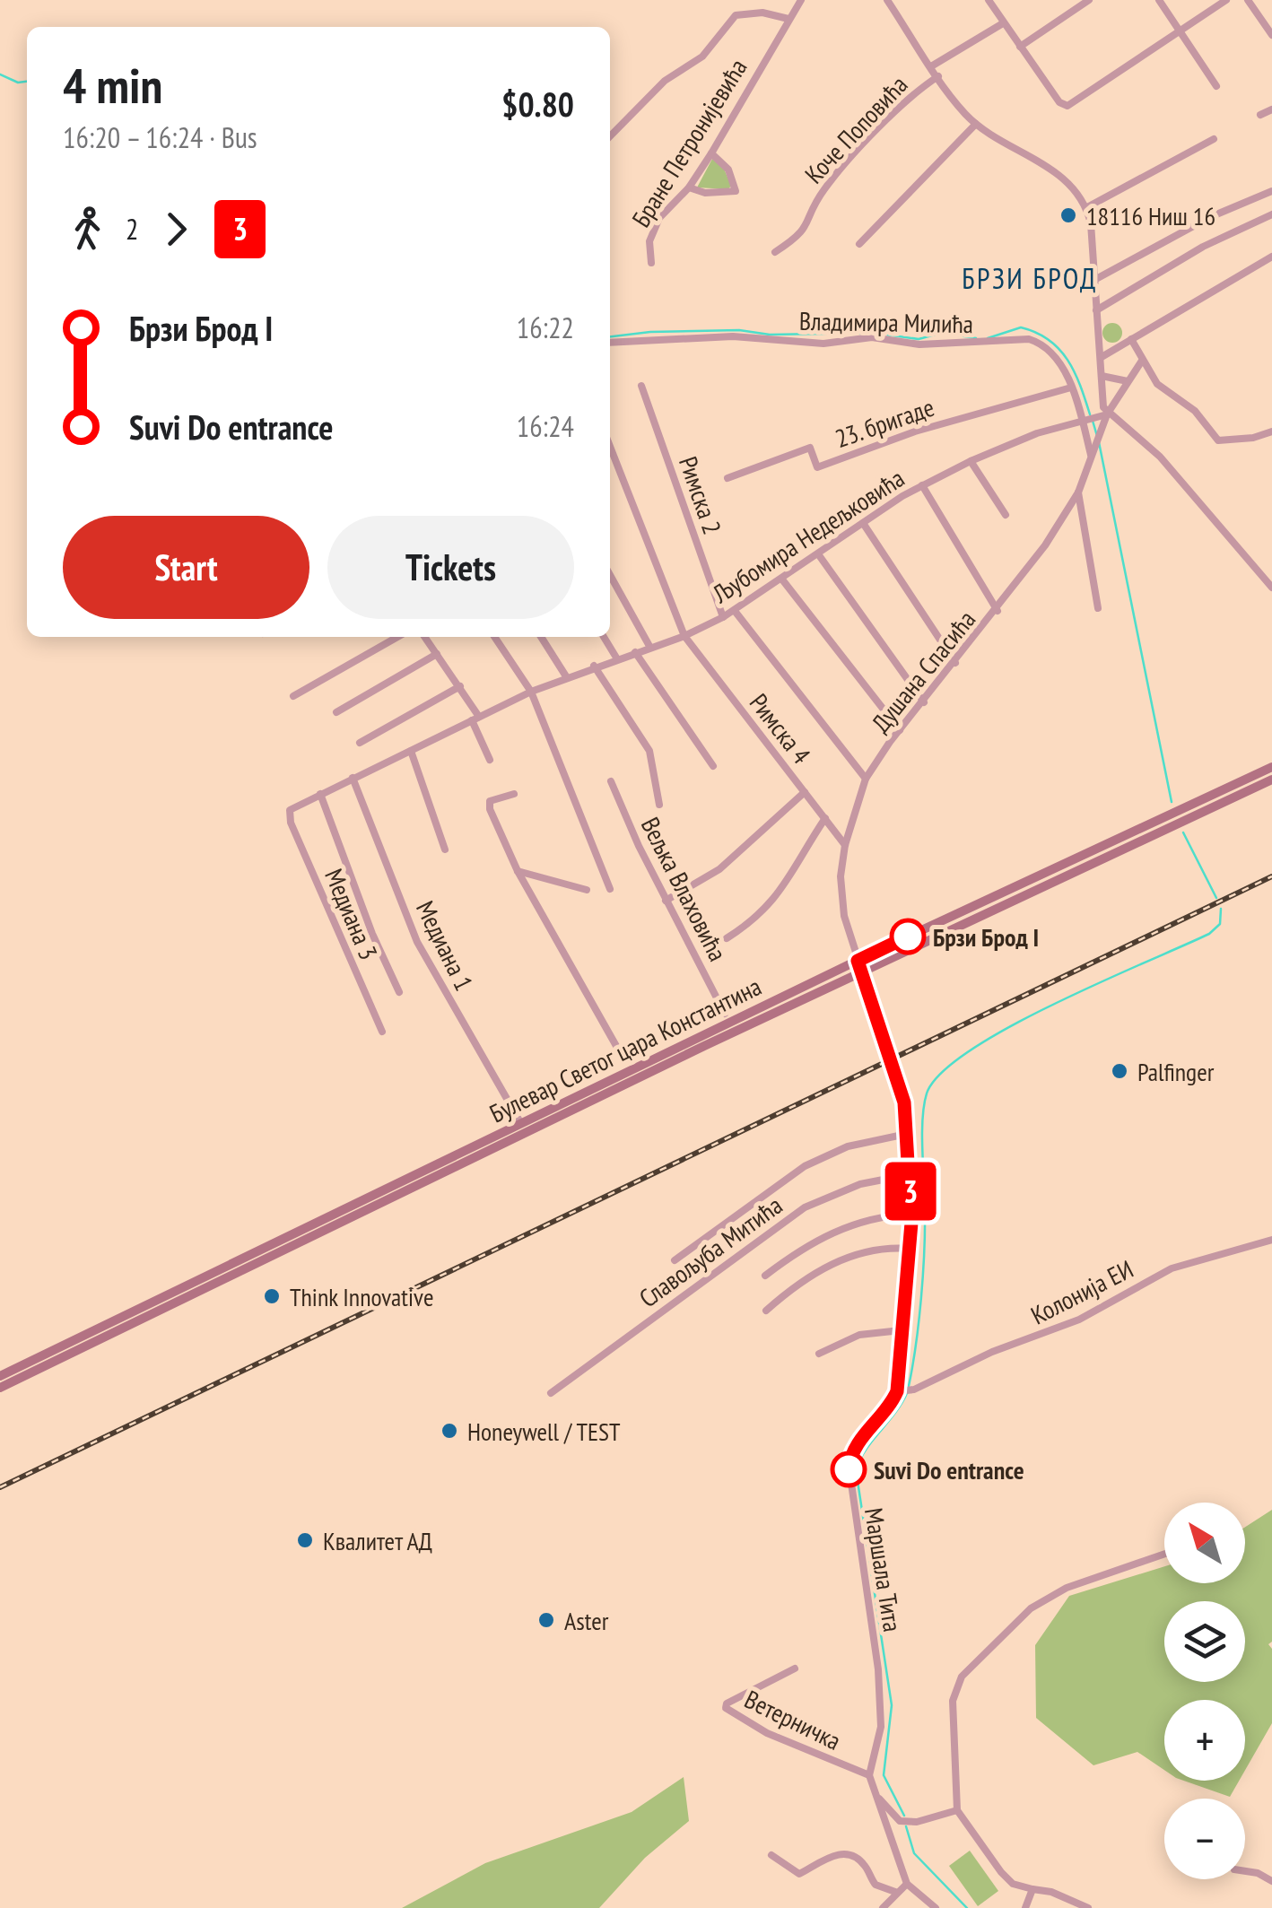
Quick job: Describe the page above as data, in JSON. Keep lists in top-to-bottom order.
{
  "streets": {
    "main road": ["Булевар Светог цара Константина"],
    "street": [
      "Коче Поповића",
      "Бране Петронијевића",
      "Владимира Милића",
      "23. бригаде",
      "Римска 2",
      "Љубомира Недељковића",
      "Душана Спасића",
      "Римска 4",
      "Вељка Влаховића",
      "Медиана 3",
      "Медиана 1",
      "Славољуба Митића",
      "Колонија ЕИ",
      "Маршала Тита",
      "Ветерничка"
    ]
  },
  "crossings": [
    ["Владимира Милића", "23. бригаде"],
    ["Владимира Милића", "Љубомира Недељковића"],
    ["Владимира Милића", "Душана Спасића"],
    ["Римска 2", "Љубомира Недељковића"],
    ["Љубомира Недељковића", "Душана Спасића"],
    ["Љубомира Недељковића", "Римска 4"],
    ["Љубомира Недељковића", "Медиана 3"],
    ["Љубомира Недељковића", "Медиана 1"],
    ["Душана Спасића", "Римска 4"],
    ["Душана Спасића", "Булевар Светог цара Константина"],
    ["Медиана 1", "Булевар Светог цара Константина"],
    ["Колонија ЕИ", "Маршала Тита"],
    ["Маршала Тита", "Ветерничка"]
  ],
  "districts": ["БРЗИ БРОД"],
  "places": [
    "18116 Ниш 16",
    "Брзи Брод I",
    "Palfinger",
    "Think Innovative",
    "Honeywell / TEST",
    "Suvi Do entrance",
    "Квалитет АД",
    "Aster"
  ],
  "lines": ["bus line 3"],
  "north": "top left",
  "page": {
    "on_map": "3",
    "heading": ["4 min", "16:20 – 16:24 · Bus", "$0.80"],
    "legs": ["2", "3"],
    "list": [
      {
        "name": "Брзи Брод I",
        "value": "16:22"
      },
      {
        "name": "Suvi Do entrance",
        "value": "16:24"
      }
    ],
    "buttons": ["Start", "Tickets"],
    "map_buttons": ["+", "−"]
  }
}
